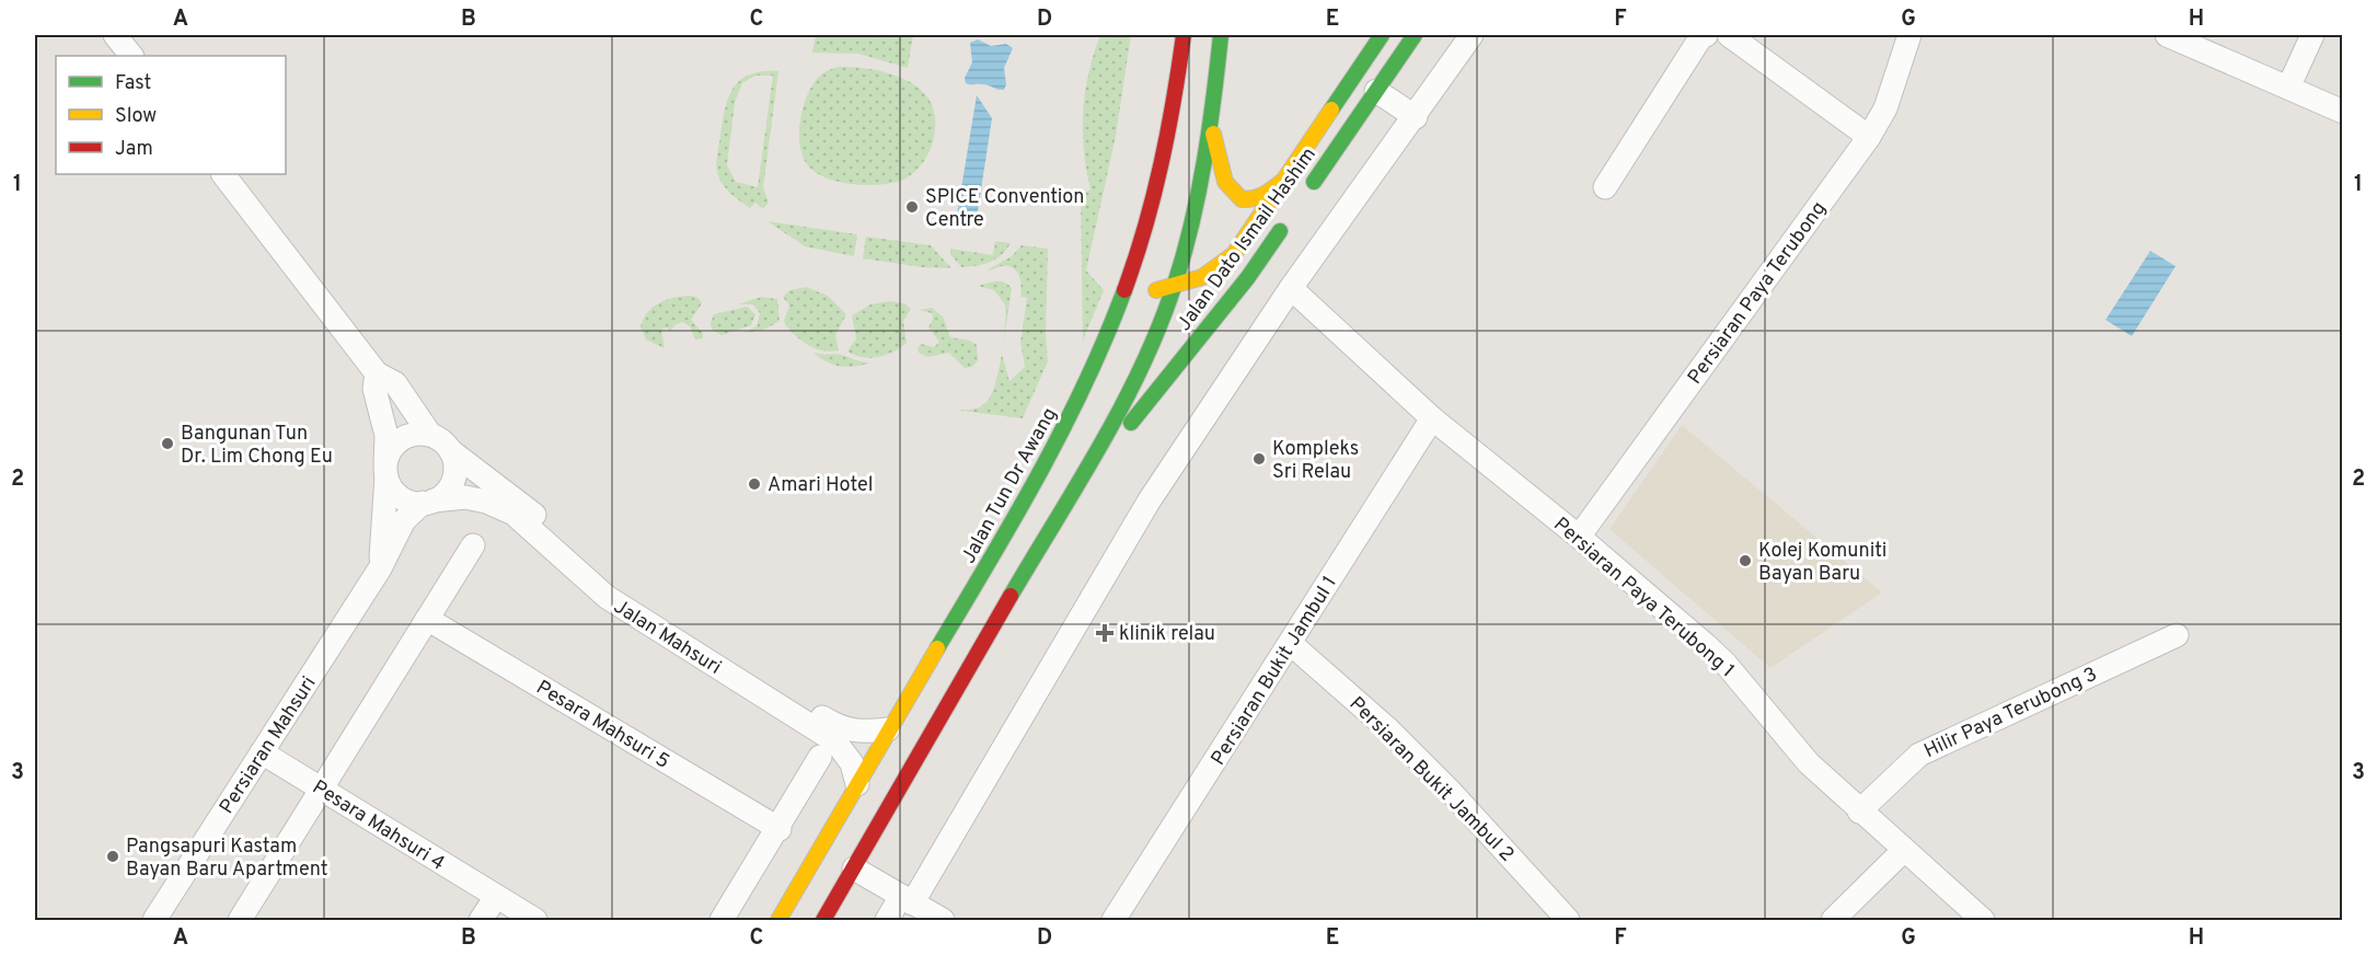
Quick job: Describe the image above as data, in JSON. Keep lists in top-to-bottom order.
{
  "streets": {
    "main road": ["Jalan Dato Ismail Hashim", "Jalan Tun Dr Awang"],
    "street": [
      "Persiaran Paya Terubong",
      "Persiaran Paya Terubong 1",
      "Jalan Mahsuri",
      "Persiaran Bukit Jambul 1",
      "Hilir Paya Terubong 3",
      "Pesara Mahsuri 5",
      "Persiaran Mahsuri",
      "Persiaran Bukit Jambul 2",
      "Pesara Mahsuri 4"
    ]
  },
  "crossings": [
    ["Persiaran Paya Terubong", "Persiaran Paya Terubong 1"],
    ["Persiaran Paya Terubong 1", "Persiaran Bukit Jambul 1"],
    ["Persiaran Paya Terubong 1", "Hilir Paya Terubong 3"],
    ["Persiaran Bukit Jambul 1", "Persiaran Bukit Jambul 2"],
    ["Persiaran Mahsuri", "Pesara Mahsuri 4"]
  ],
  "places": {
    "other": [
      "SPICE Convention Centre",
      "Bangunan Tun Dr. Lim Chong Eu",
      "Kompleks Sri Relau",
      "Amari Hotel",
      "Kolej Komuniti Bayan Baru",
      "Pangsapuri Kastam Bayan Baru Apartment"
    ],
    "health": ["klinik relau"]
  },
  "legend": ["Fast", "Slow", "Jam"],
  "grid": {
    "columns": [
      "A",
      "B",
      "C",
      "D",
      "E",
      "F",
      "G",
      "H"
    ],
    "rows": ["1", "2", "3"]
  }
}
